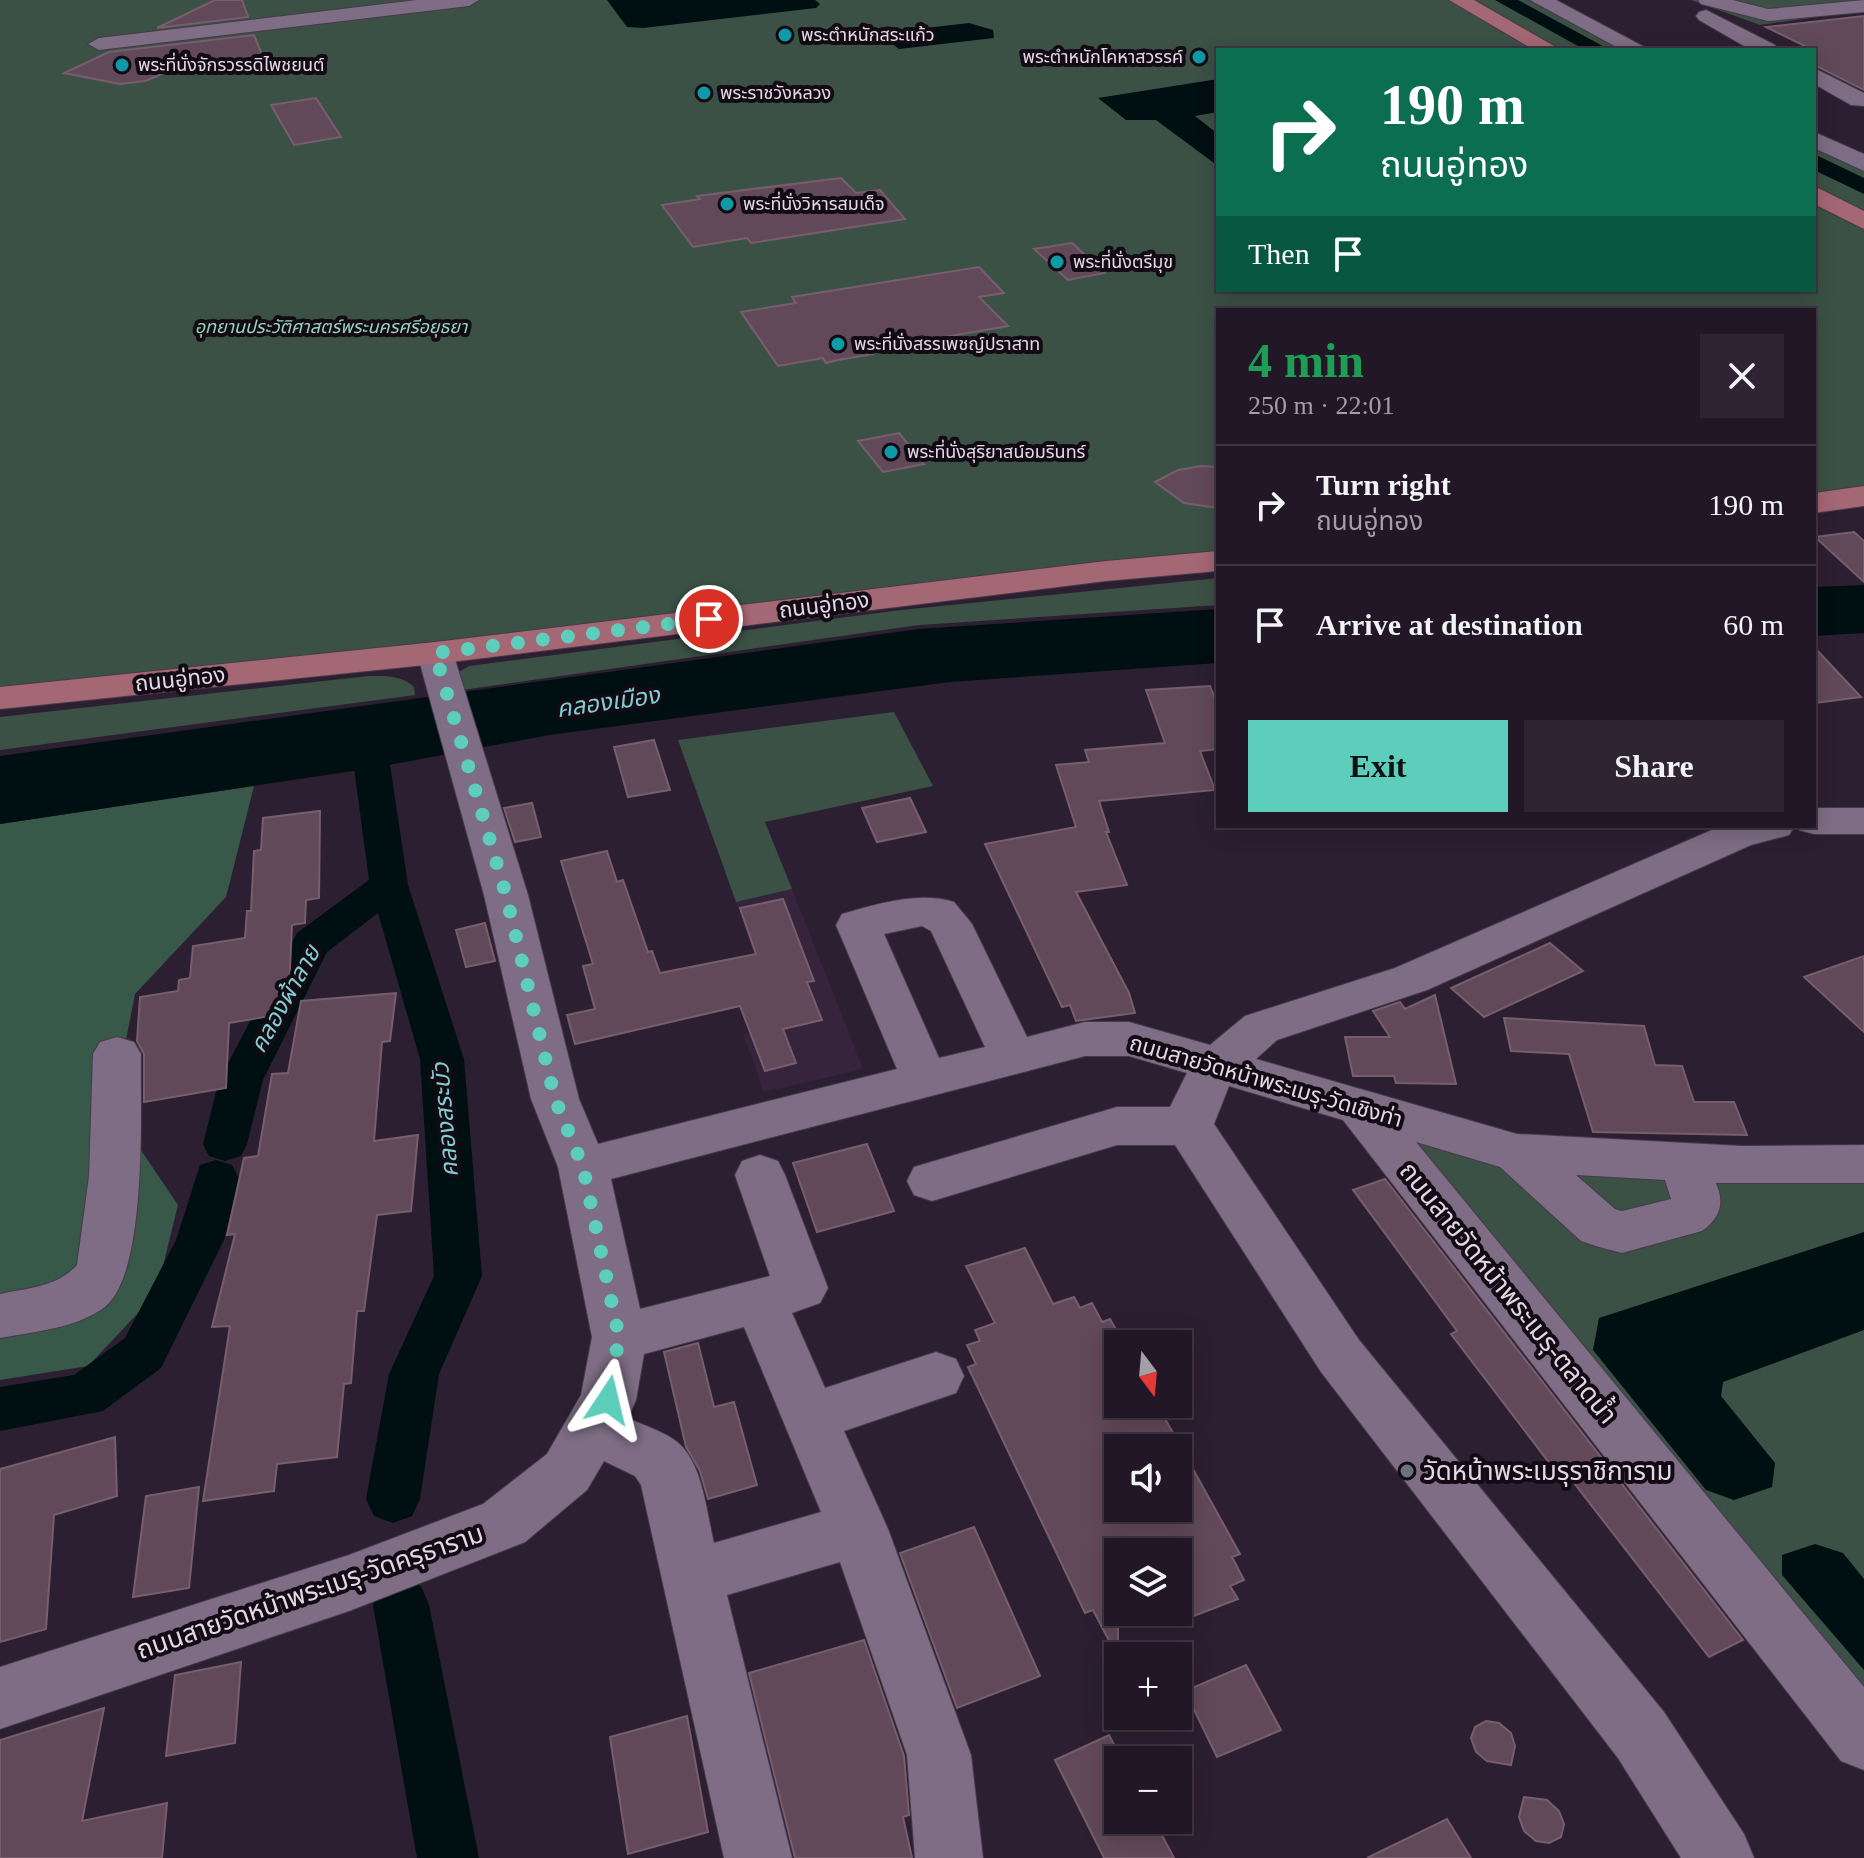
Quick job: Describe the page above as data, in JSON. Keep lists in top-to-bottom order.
{
  "streets": {
    "main road": ["ถนนอู่ทอง"],
    "street": ["ถนนสายวัดหน้าพระเมรุ-วัดเชิงท่า", "ถนนสายวัดหน้าพระเมรุ-ตลาดน้ำ", "ถนนสายวัดหน้าพระเมรุ-วัดครุธาราม"]
  },
  "crossings": [
    ["ถนนอู่ทอง", "ถนนสายวัดหน้าพระเมรุ-วัดครุธาราม"],
    ["ถนนสายวัดหน้าพระเมรุ-วัดเชิงท่า", "ถนนสายวัดหน้าพระเมรุ-ตลาดน้ำ"],
    ["ถนนสายวัดหน้าพระเมรุ-วัดเชิงท่า", "ถนนสายวัดหน้าพระเมรุ-วัดครุธาราม"]
  ],
  "water": ["คลองเมือง", "คลองผ้าลาย", "คลองสระบัว"],
  "parks": ["อุทยานประวัติศาสตร์พระนครศรีอยุธยา"],
  "places": [
    "พระตำหนักสระแก้ว",
    "พระตำหนักโคหาสวรรค์",
    "พระที่นั่งจักรวรรดิไพชยนต์",
    "พระราชวังหลวง",
    "พระที่นั่งวิหารสมเด็จ",
    "พระที่นั่งตรีมุข",
    "พระที่นั่งสรรเพชญ์ปราสาท",
    "พระที่นั่งสุริยาสน์อมรินทร์",
    "วัดหน้าพระเมรุราชิการาม"
  ],
  "north": "bottom",
  "page": {
    "turn": ["190 m", "ถนนอู่ทอง"],
    "then": "Then",
    "heading": ["4 min", "250 m · 22:01"],
    "list": [
      {
        "name": "Turn right",
        "note": "ถนนอู่ทอง",
        "value": "190 m"
      },
      {
        "name": "Arrive at destination",
        "value": "60 m"
      }
    ],
    "buttons": ["Exit", "Share"],
    "map_buttons": ["+", "−"]
  }
}
